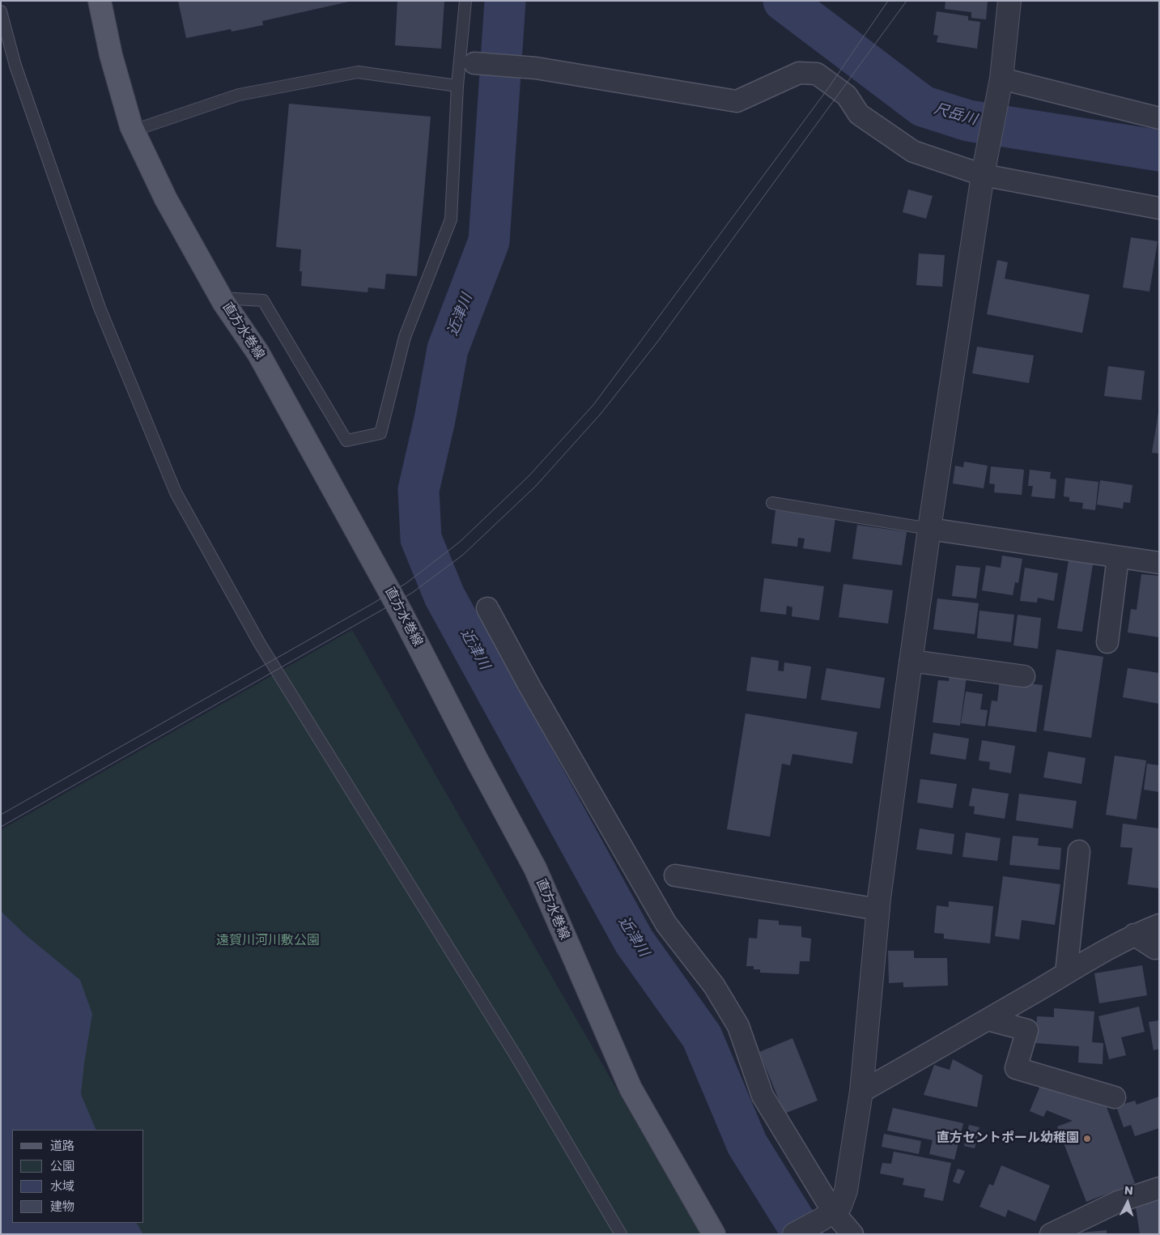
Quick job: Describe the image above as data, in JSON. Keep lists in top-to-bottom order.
{
  "streets": {
    "main road": ["直方水巻線"]
  },
  "water": ["尺岳川", "近津川"],
  "parks": ["遠賀川河川敷公園"],
  "places": ["直方セントポール幼稚園"],
  "legend": [
    "道路",
    "公園",
    "水域",
    "建物"
  ],
  "north": "top"
}
